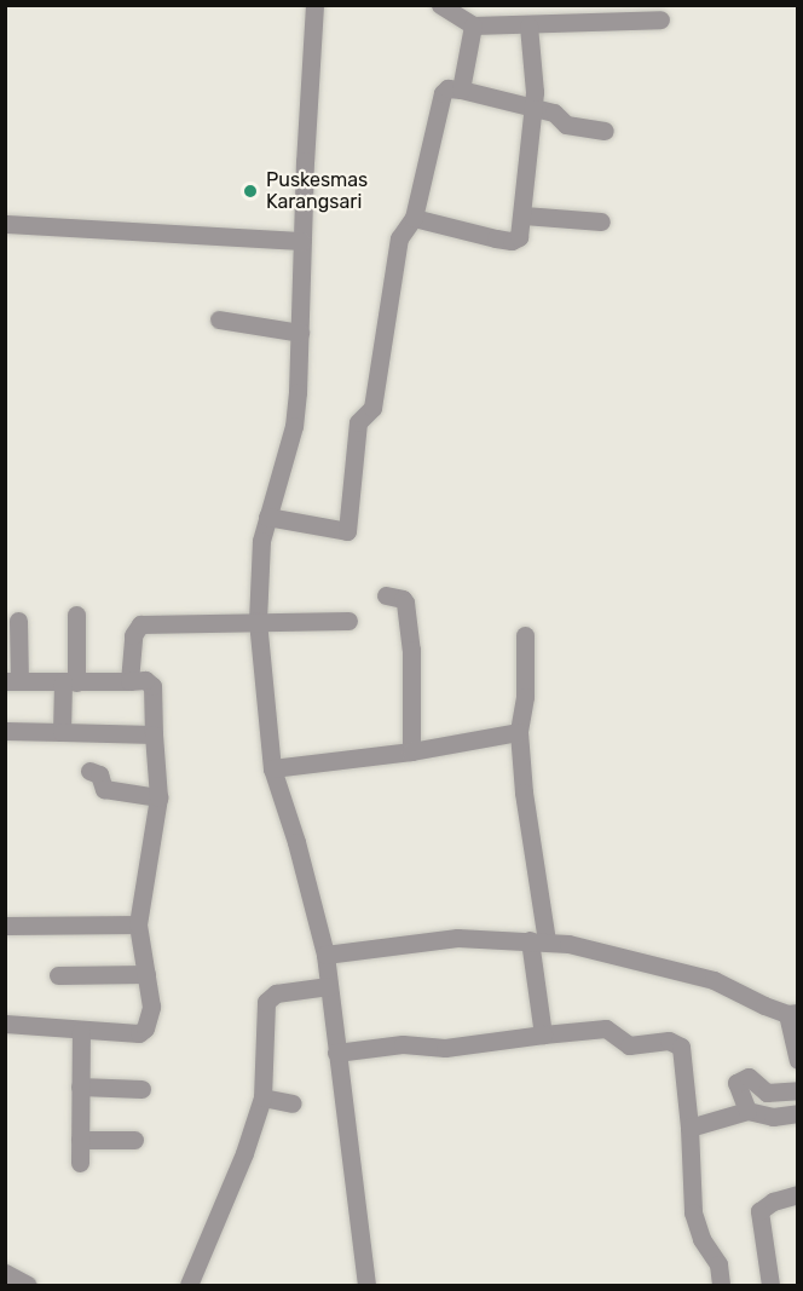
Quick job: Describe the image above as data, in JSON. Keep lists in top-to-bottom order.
{
  "places": ["Puskesmas Karangsari"]
}
